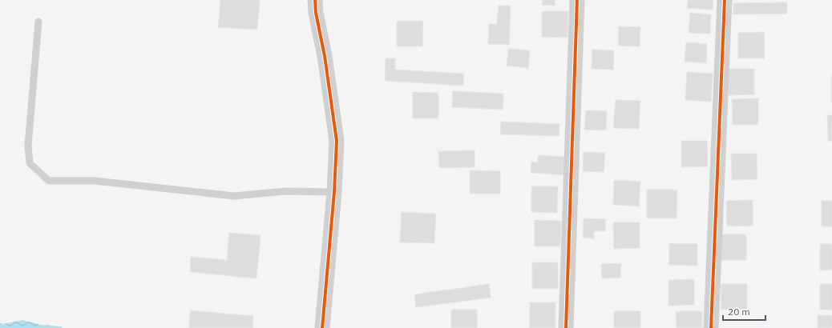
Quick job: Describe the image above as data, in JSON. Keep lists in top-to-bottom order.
{
  "scale_bar": "20 m"
}
